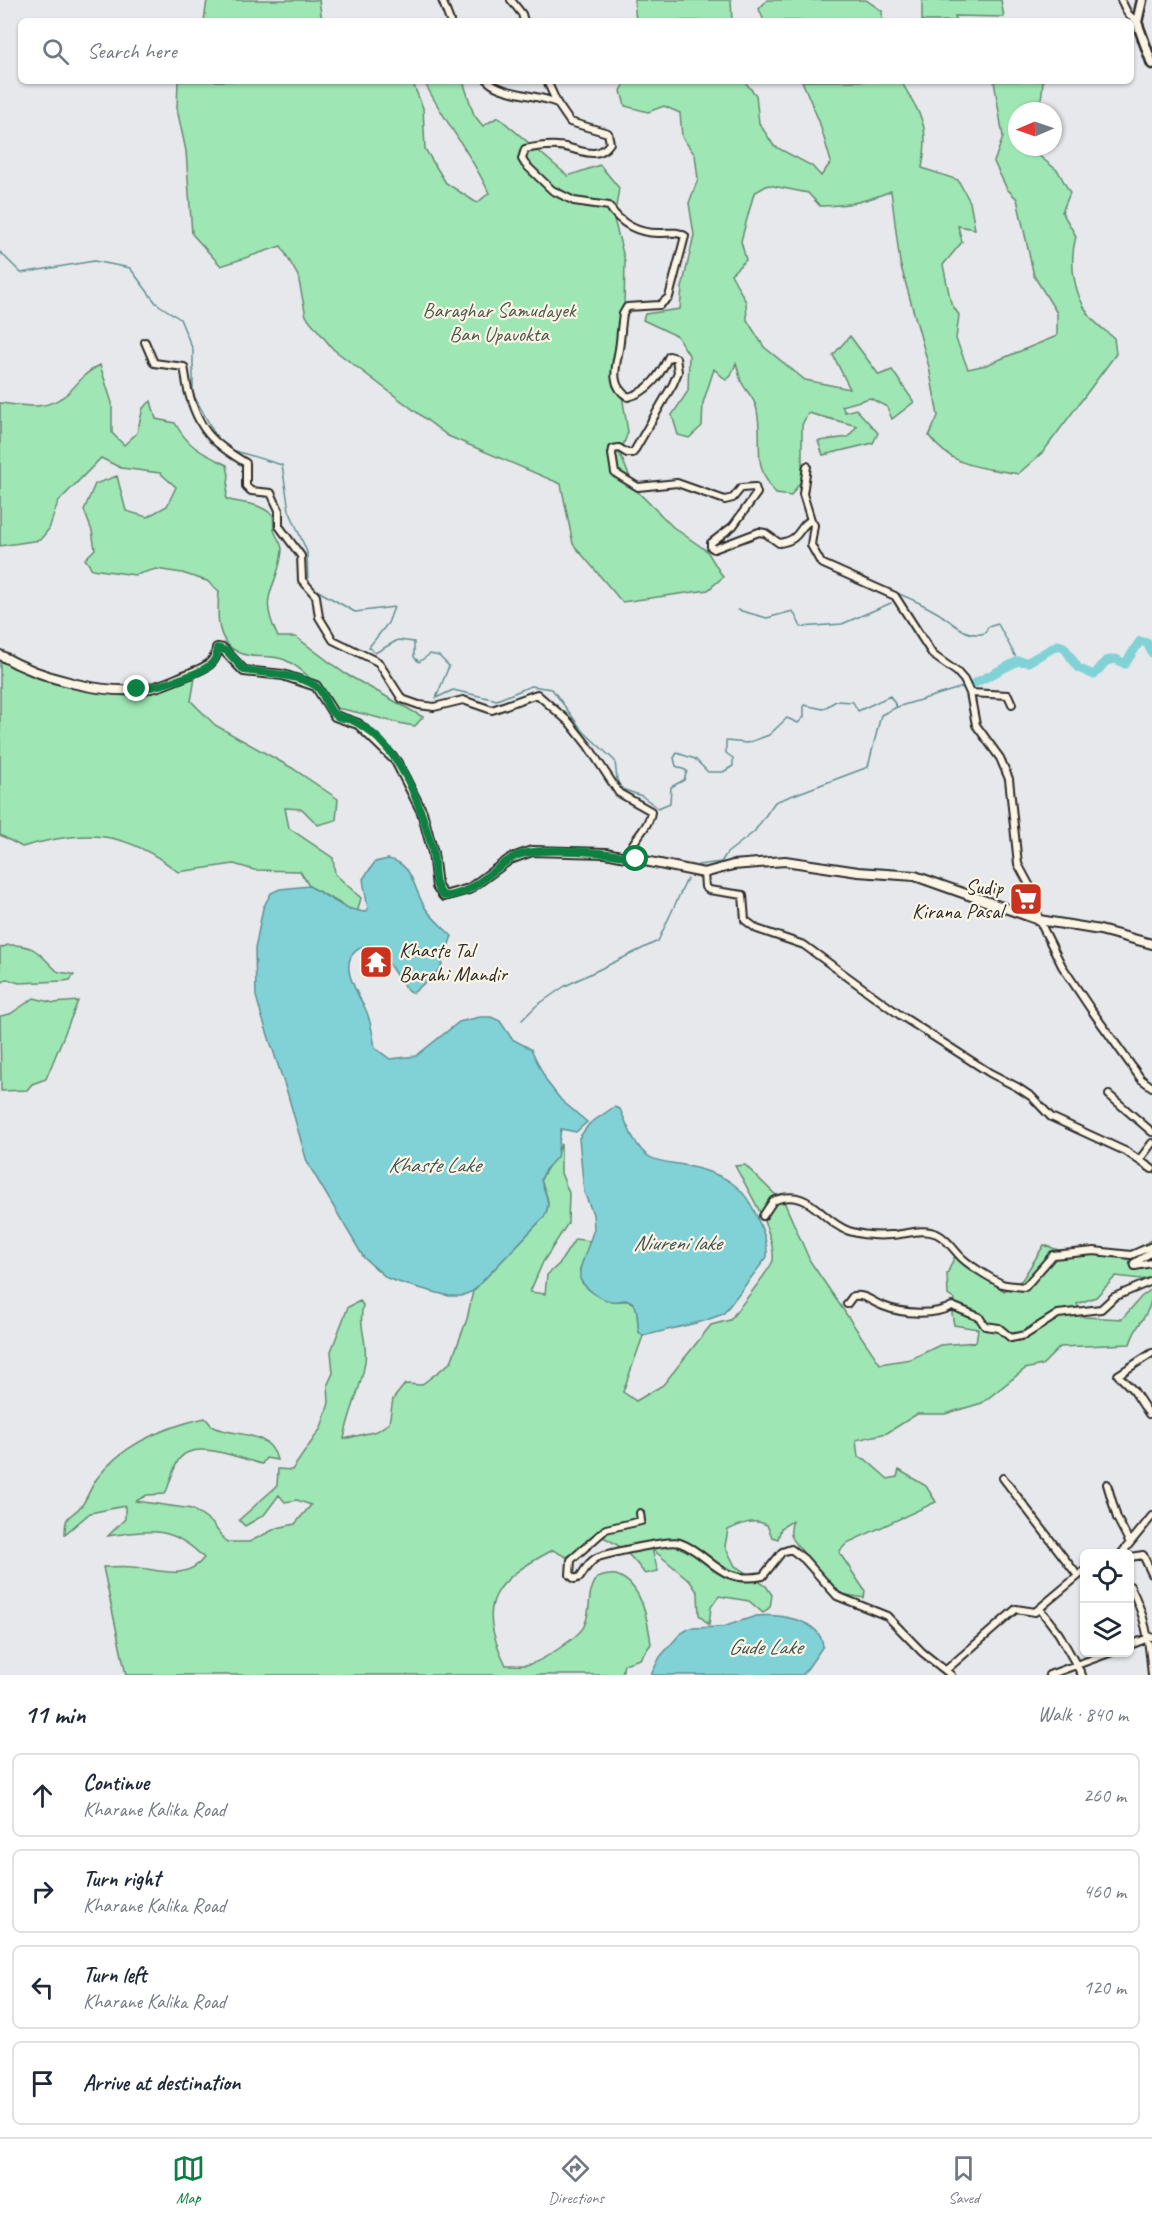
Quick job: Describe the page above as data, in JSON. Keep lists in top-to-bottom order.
{
  "water": ["Khaste Lake", "Niureni lake", "Gude Lake"],
  "parks": ["Baraghar Samudayek Ban Upavokta"],
  "places": {
    "supermarket": ["Sudip Kirana Pasal"],
    "temple": ["Khaste Tal Barahi Mandir"]
  },
  "north": "left",
  "page": {
    "search": "Search here",
    "heading": ["11 min", "Walk · 840 m"],
    "list": [
      ["Continue", "Kharane Kalika Road", "260 m"],
      ["Turn right", "Kharane Kalika Road", "460 m"],
      ["Turn left", "Kharane Kalika Road", "120 m"],
      "Arrive at destination"
    ],
    "nav": ["Map", "Directions", "Saved"]
  }
}
